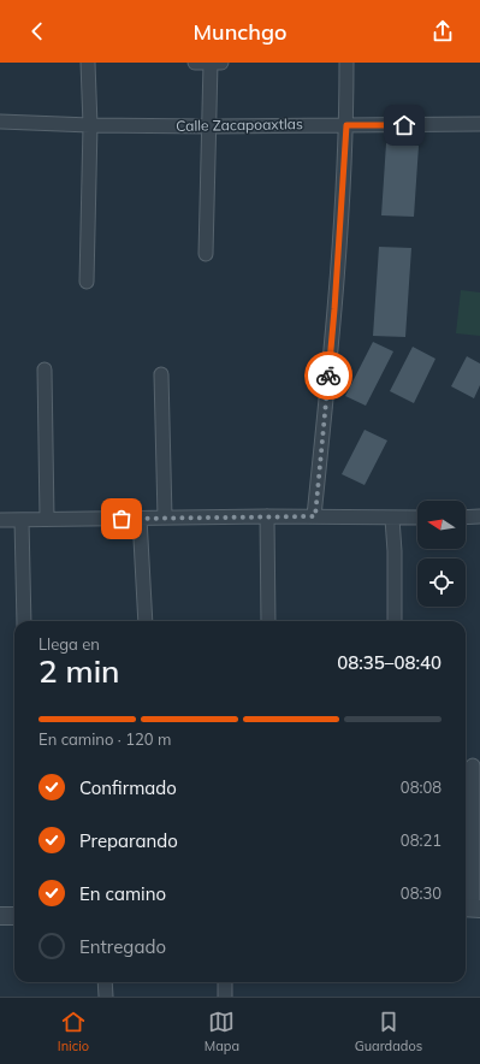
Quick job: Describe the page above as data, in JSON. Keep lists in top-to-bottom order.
{
  "streets": {
    "street": ["Calle Zacapoaxtlas"]
  },
  "north": "left",
  "page": {
    "header": "Munchgo",
    "heading": ["2 min", "Llega en", "08:35–08:40"],
    "bar": "En camino · 120 m",
    "list": [
      ["Confirmado", "08:08"],
      ["Preparando", "08:21"],
      ["En camino", "08:30"],
      "Entregado"
    ],
    "tabs": ["Inicio", "Mapa", "Guardados"]
  }
}
